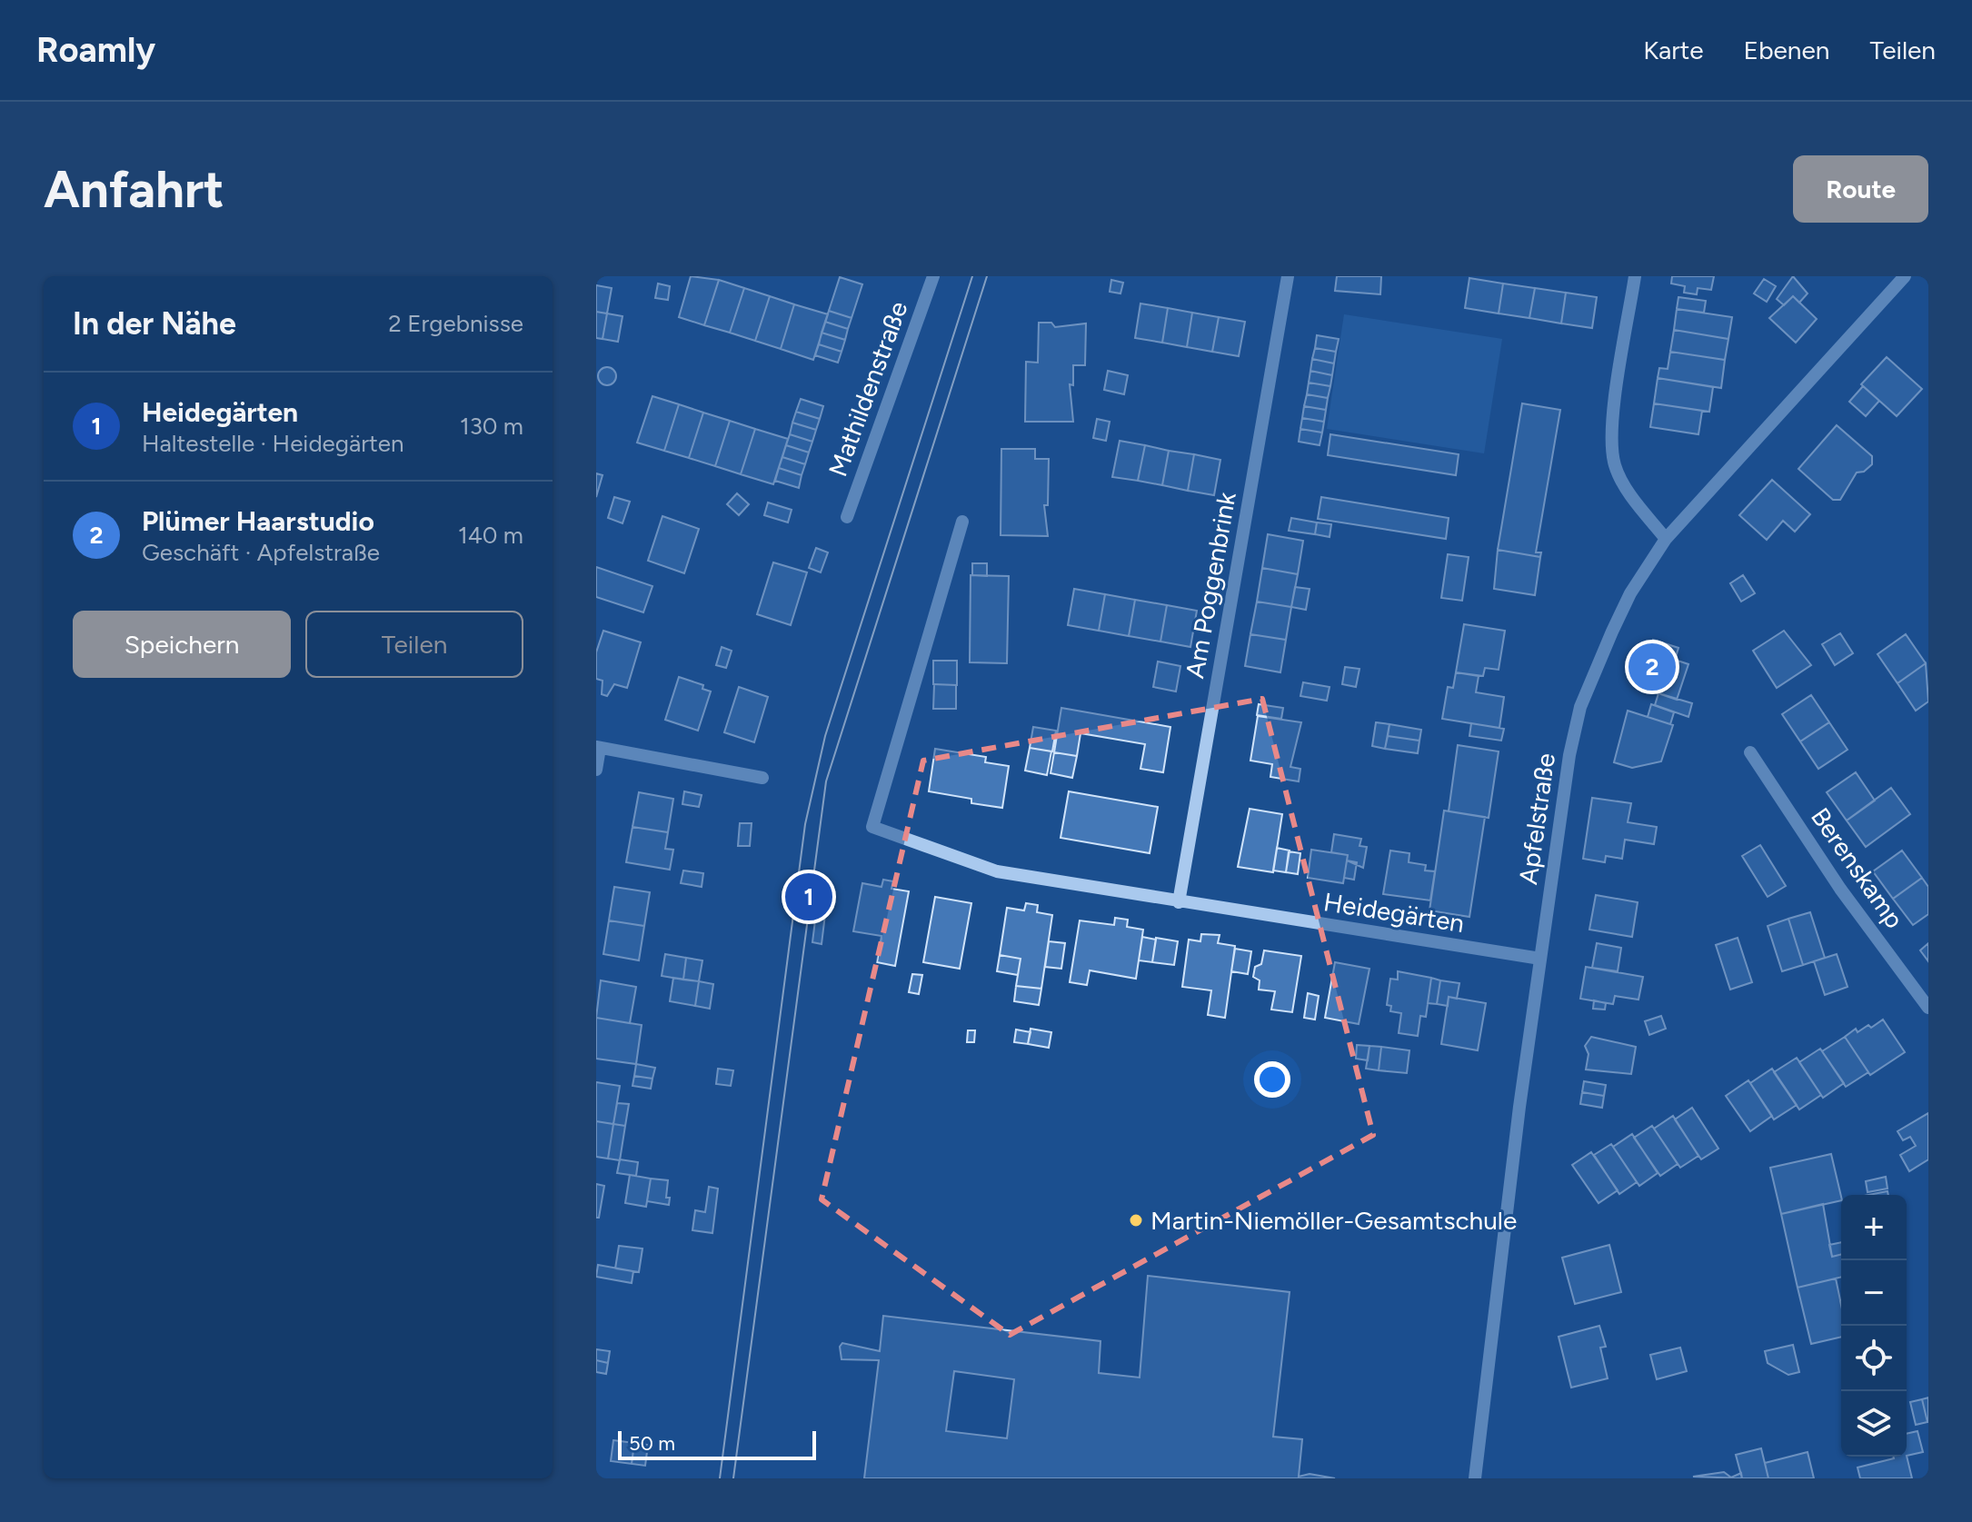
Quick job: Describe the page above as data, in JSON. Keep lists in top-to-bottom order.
{
  "streets": {
    "street": [
      "Mathildenstraße",
      "Am Poggenbrink",
      "Apfelstraße",
      "Berenskamp",
      "Heidegärten"
    ]
  },
  "crossings": [
    ["Am Poggenbrink", "Heidegärten"],
    ["Apfelstraße", "Heidegärten"]
  ],
  "places": ["Martin-Niemöller-Gesamtschule"],
  "scale_bar": "50 m",
  "page": {
    "header": "Roamly",
    "nav": ["Karte", "Ebenen", "Teilen"],
    "buttons": [
      "Route",
      ["Speichern", "Teilen"]
    ],
    "title": "Anfahrt",
    "heading": ["In der Nähe", "2 Ergebnisse"],
    "list": [
      {
        "mark": "1",
        "name": "Heidegärten",
        "note": "Haltestelle · Heidegärten",
        "value": "130 m"
      },
      {
        "mark": "2",
        "name": "Plümer Haarstudio",
        "note": "Geschäft · Apfelstraße",
        "value": "140 m"
      }
    ],
    "pins": ["2", "1"],
    "map_buttons": ["+", "−"],
    "scale": "50 m"
  }
}
